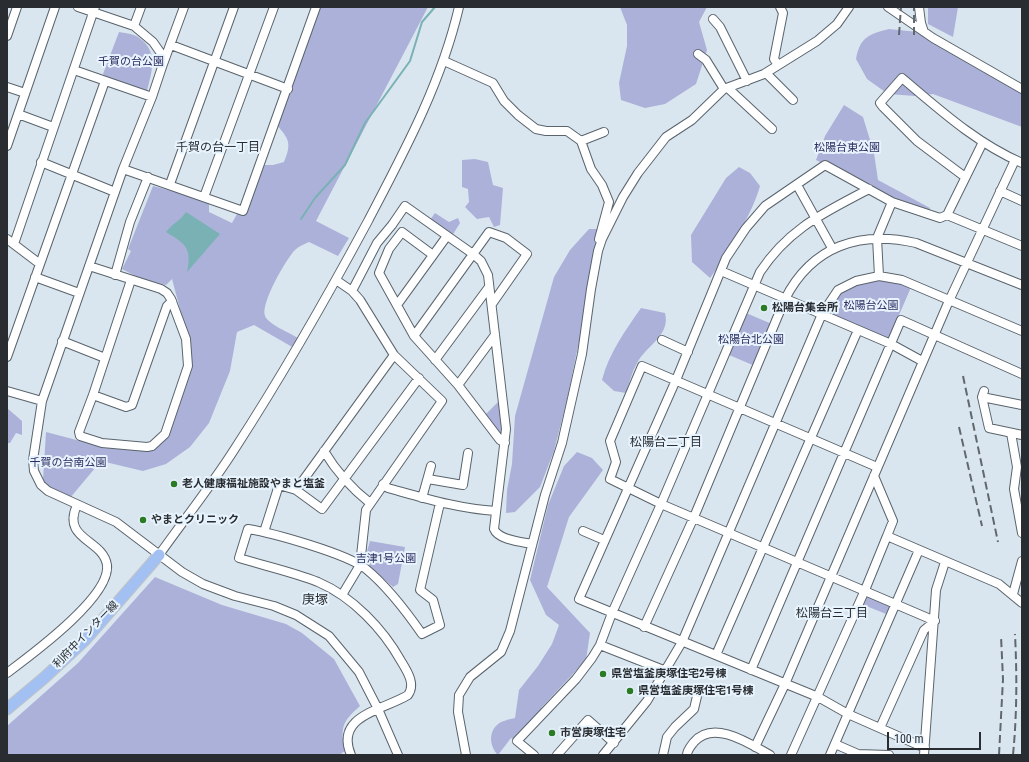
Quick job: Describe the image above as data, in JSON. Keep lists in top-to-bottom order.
{
  "streets": {
    "main road": ["利府中インター線"]
  },
  "districts": [
    "千賀の台一丁目",
    "松陽台二丁目",
    "庚塚",
    "松陽台三丁目"
  ],
  "parks": [
    "千賀の台公園",
    "松陽台東公園",
    "松陽台公園",
    "松陽台北公園",
    "千賀の台南公園",
    "吉津1号公園"
  ],
  "places": [
    "松陽台集会所",
    "老人健康福祉施設やまと塩釜",
    "やまとクリニック",
    "県営塩釜庚塚住宅2号棟",
    "県営塩釜庚塚住宅1号棟",
    "市営庚塚住宅"
  ],
  "scale_bar": "100 m"
}
